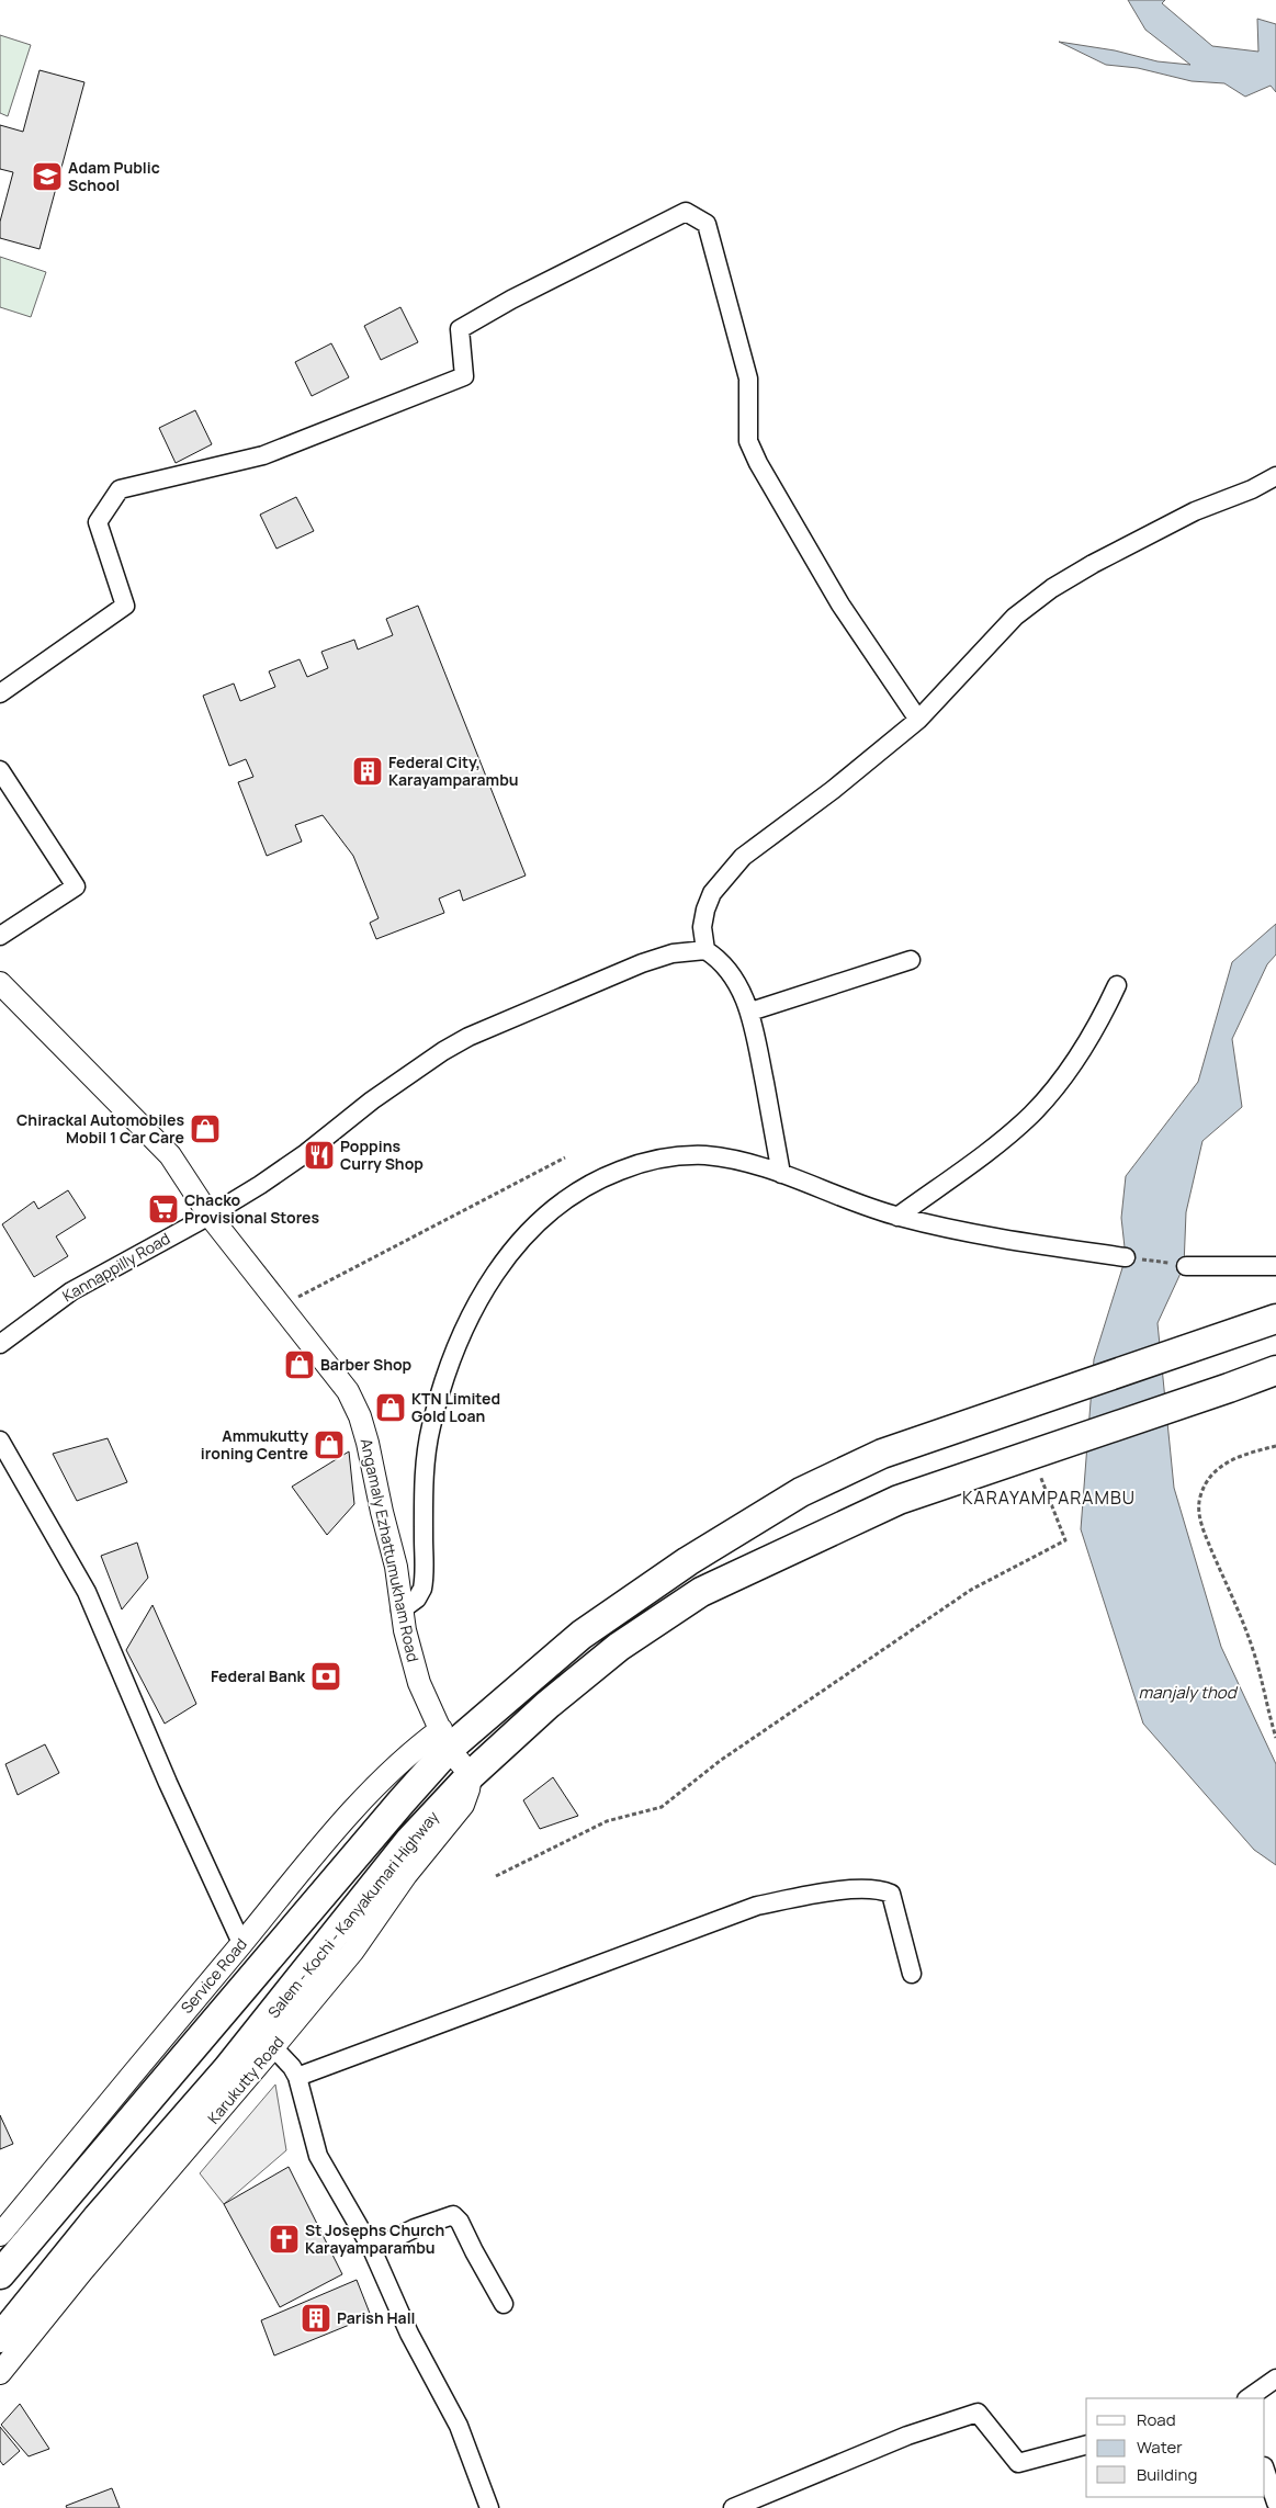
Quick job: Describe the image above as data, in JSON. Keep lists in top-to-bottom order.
{
  "streets": {
    "highway": ["Salem - Kochi - Kanyakumari Highway"],
    "street": [
      "Kannappilly Road",
      "Angamaly Ezhattumukham Road",
      "Service Road",
      "Karukutty Road"
    ]
  },
  "crossings": [
    ["Kannappilly Road", "Angamaly Ezhattumukham Road"],
    ["Angamaly Ezhattumukham Road", "Salem - Kochi - Kanyakumari Highway"],
    ["Angamaly Ezhattumukham Road", "Service Road"],
    ["Angamaly Ezhattumukham Road", "Karukutty Road"],
    ["Salem - Kochi - Kanyakumari Highway", "Karukutty Road"]
  ],
  "districts": ["KARAYAMPARAMBU"],
  "water": ["manjaly thod"],
  "places": {
    "school or university": ["Adam Public School"],
    "building": ["Federal City, Karayamparambu", "Parish Hall"],
    "shop": [
      "Chirackal Automobiles Mobil 1 Car Care",
      "Barber Shop",
      "KTN Limited Gold Loan",
      "Ammukutty ironing Centre"
    ],
    "restaurant": ["Poppins Curry Shop"],
    "supermarket": ["Chacko Provisional Stores"],
    "bank": ["Federal Bank"],
    "church": ["St Josephs Church Karayamparambu"]
  },
  "legend": ["Road", "Water", "Building"]
}
